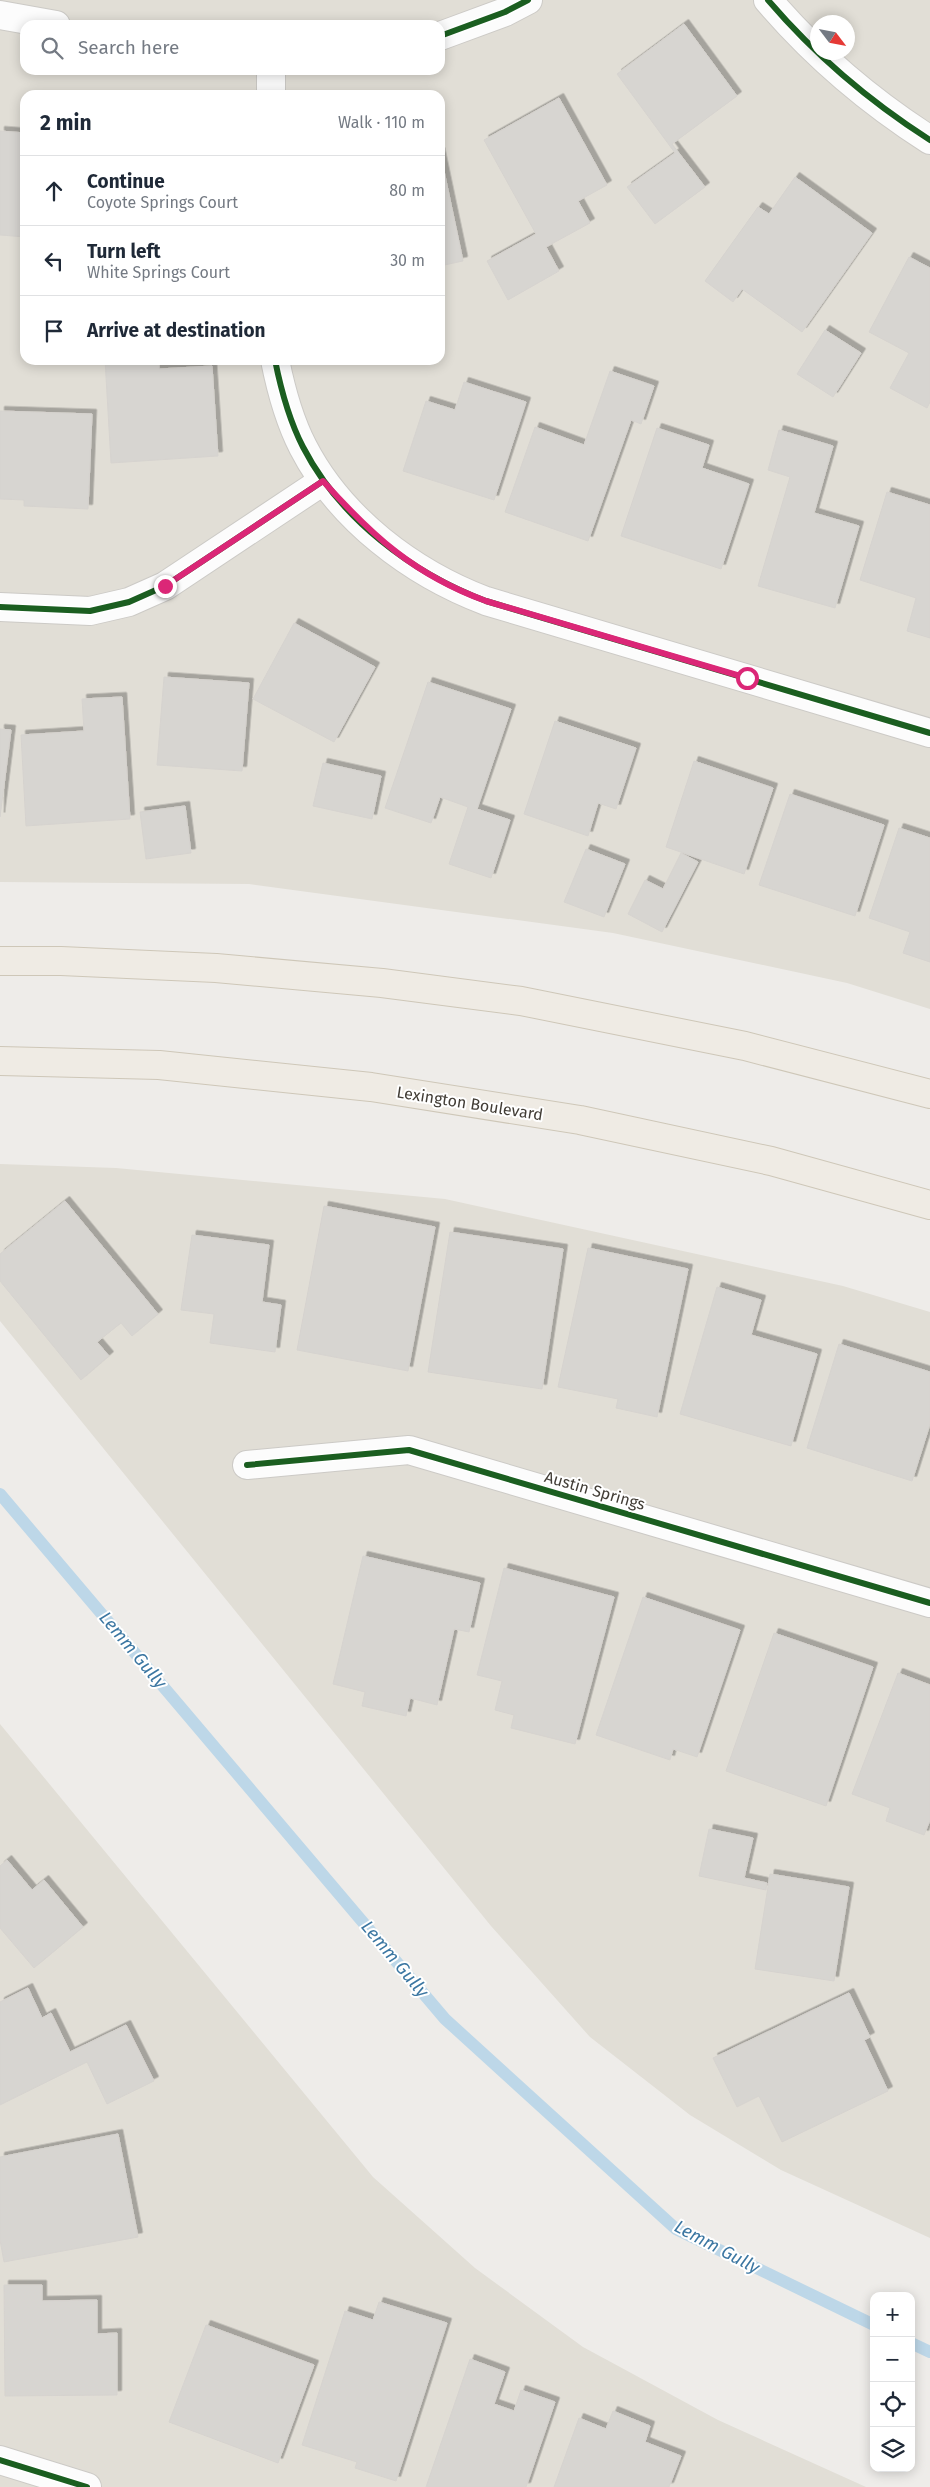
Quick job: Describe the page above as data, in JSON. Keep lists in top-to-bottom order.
{
  "streets": {
    "main road": ["Lexington Boulevard"],
    "street": ["Austin Springs"]
  },
  "water": ["Lemm Gully"],
  "north": "bottom right",
  "page": {
    "search": "Search here",
    "heading": ["2 min", "Walk · 110 m"],
    "list": [
      ["Continue", "Coyote Springs Court", "80 m"],
      ["Turn left", "White Springs Court", "30 m"],
      "Arrive at destination"
    ],
    "map_buttons": ["+", "−"]
  }
}
